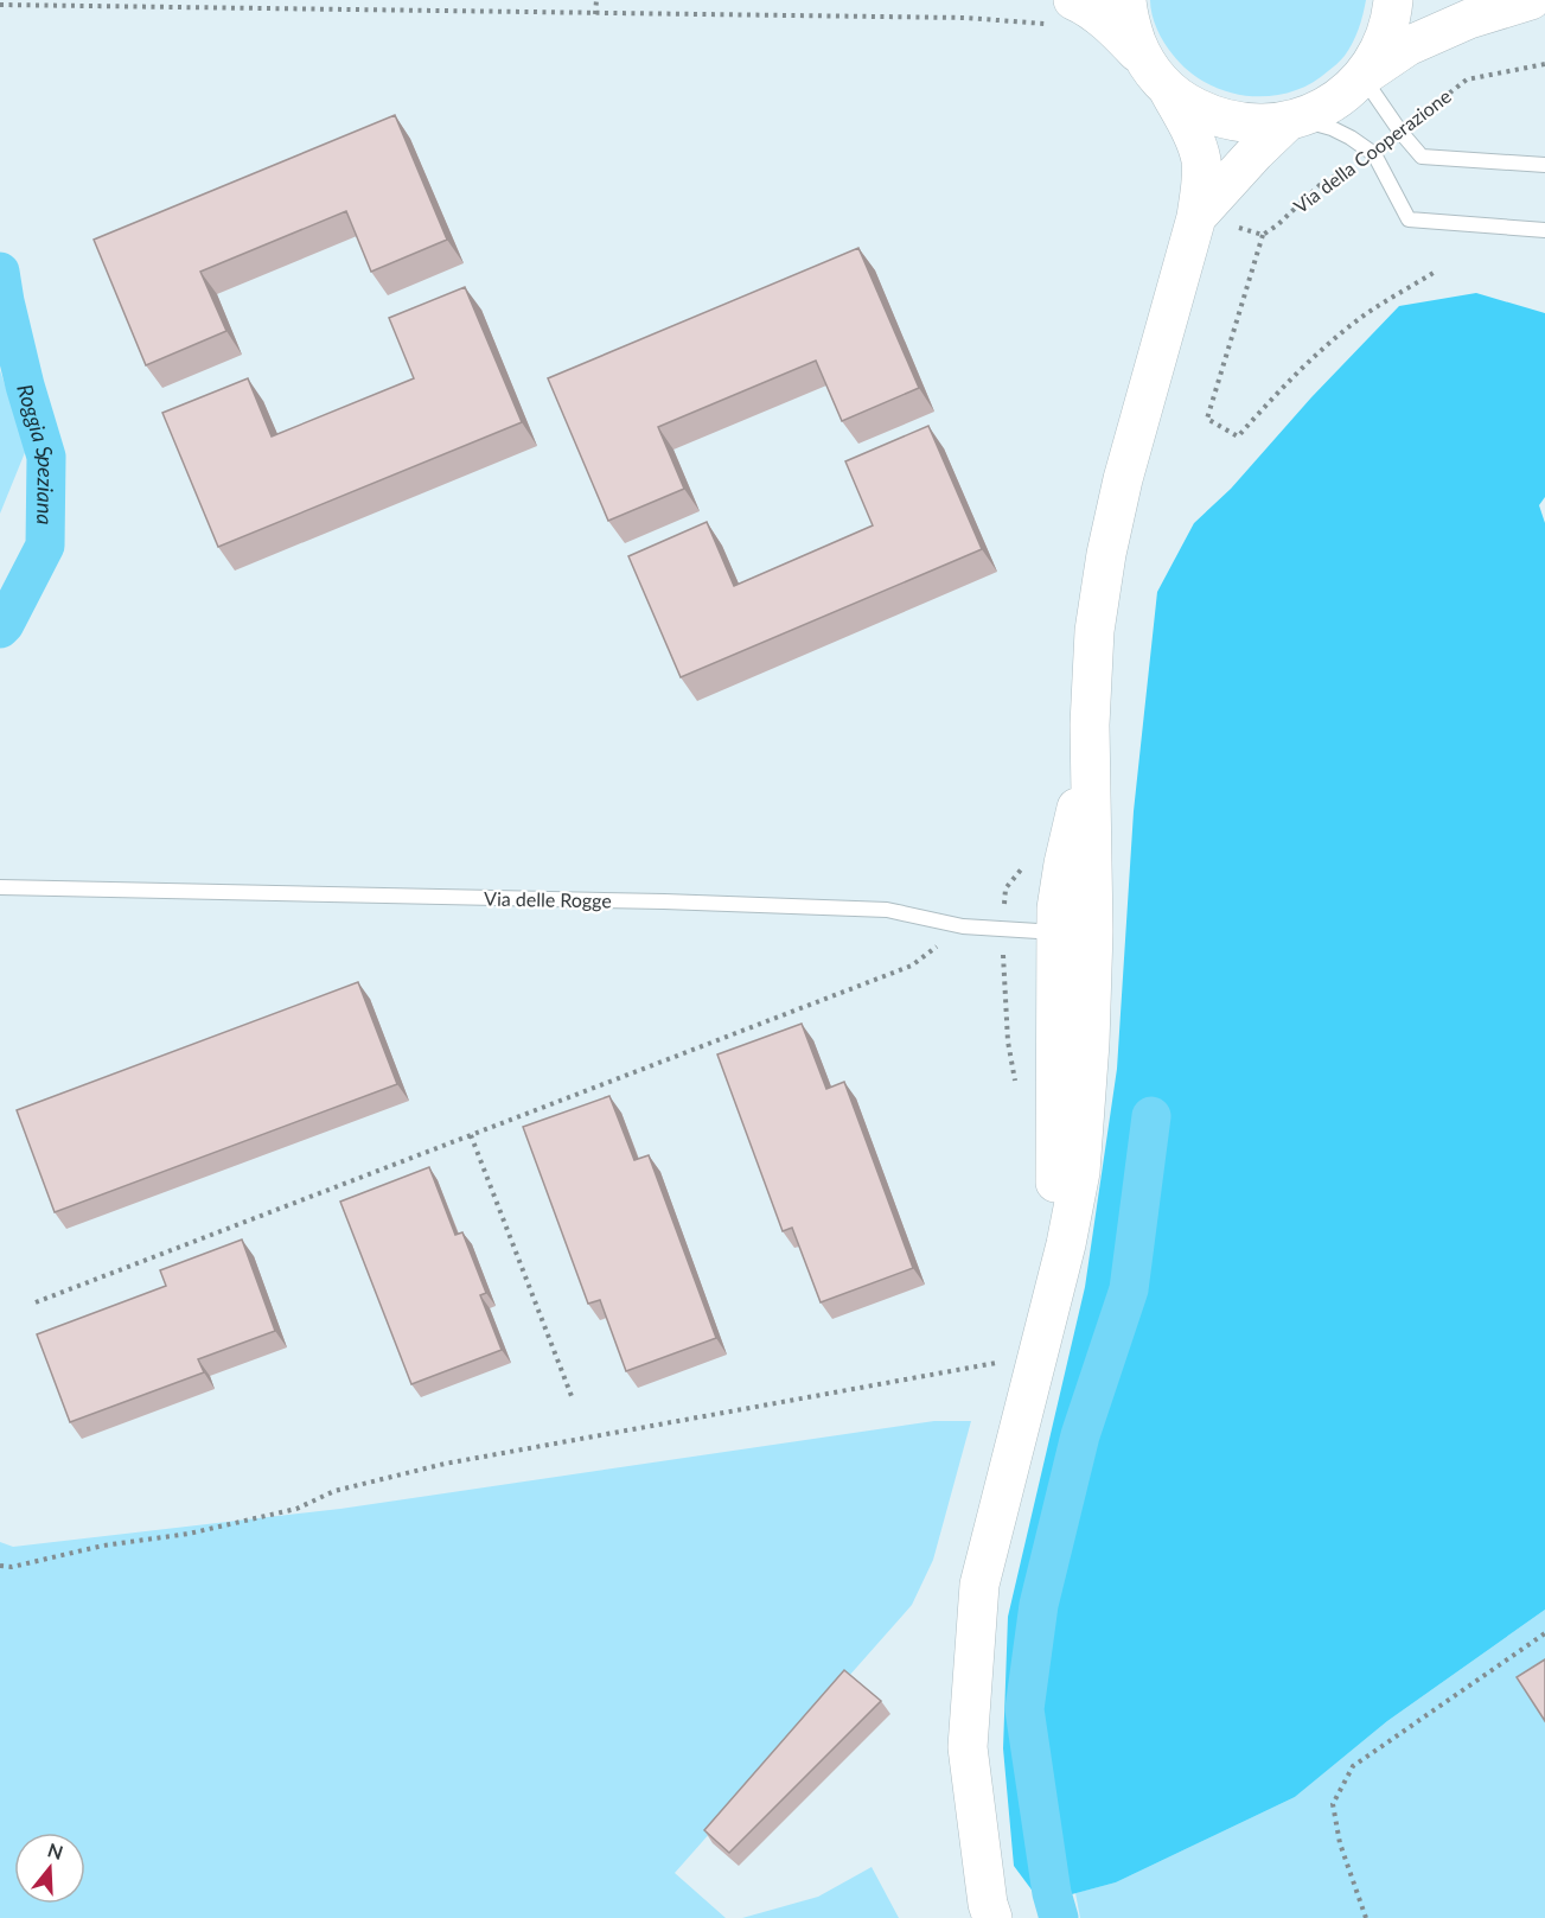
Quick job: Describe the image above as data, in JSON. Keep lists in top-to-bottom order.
{
  "streets": {
    "lane": ["Via delle Rogge"],
    "path": ["Via della Cooperazione"]
  },
  "water": ["Roggia Speziana"],
  "north": "top"
}
